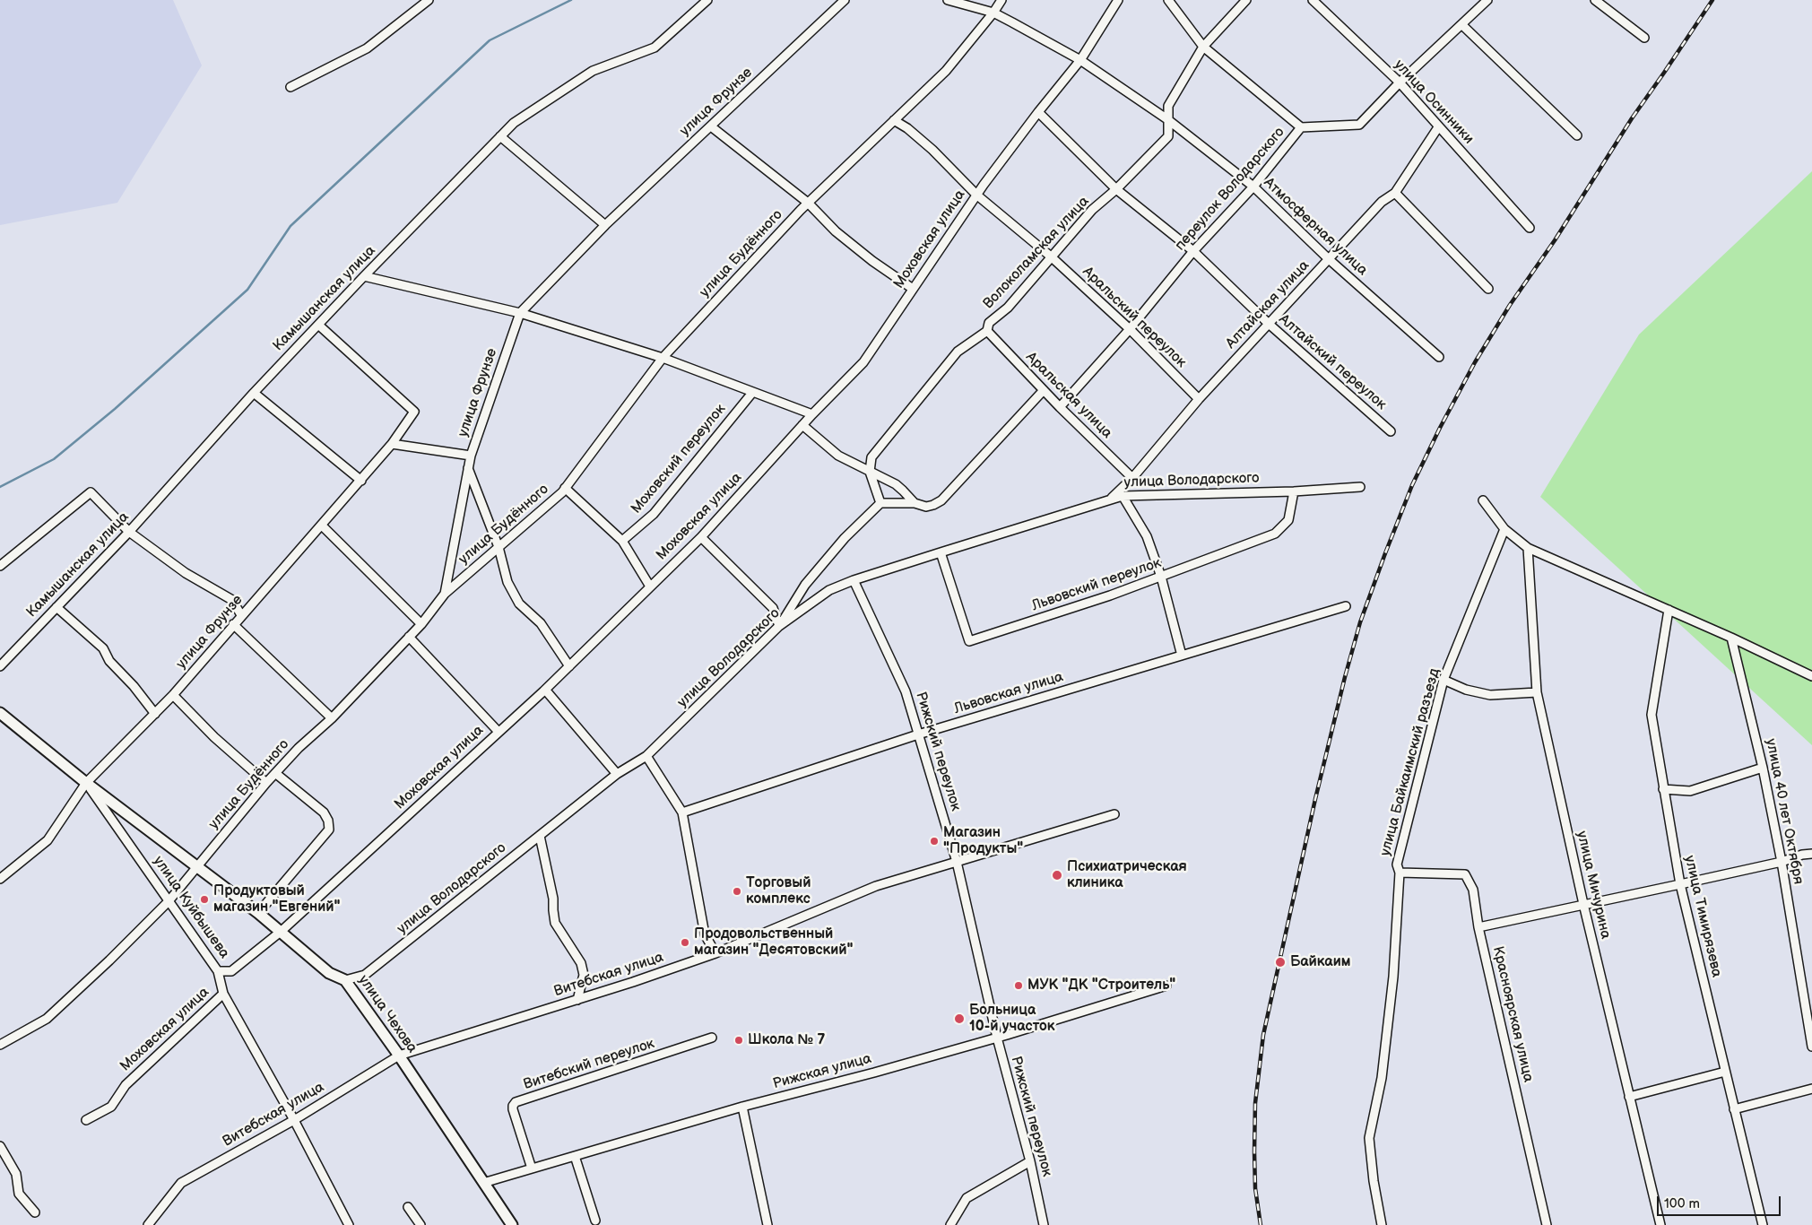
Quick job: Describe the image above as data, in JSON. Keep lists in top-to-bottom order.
{
  "streets": {
    "street": [
      "улица Фрунзе",
      "улица Осинники",
      "переулок Володарского",
      "Атмосферная улица",
      "Моховская улица",
      "Волоколамская улица",
      "улица Будённого",
      "Камышанская улица",
      "Алтайская улица",
      "Аральский переулок",
      "Алтайский переулок",
      "Аральская улица",
      "Моховский переулок",
      "улица Володарского",
      "Львовский переулок",
      "Львовская улица",
      "Рижский переулок",
      "улица Байкаимский разъезд",
      "улица 40 лет Октября",
      "улица Мичурина",
      "улица Куйбышева",
      "улица Тимирязева",
      "Витебская улица",
      "улица Чехова",
      "Красноярская улица",
      "Витебский переулок",
      "Рижская улица"
    ]
  },
  "crossings": [
    ["улица Фрунзе", "улица Куйбышева"],
    ["улица Фрунзе", "улица Чехова"],
    ["улица Осинники", "переулок Володарского"],
    ["улица Осинники", "Алтайская улица"],
    ["переулок Володарского", "Атмосферная улица"],
    ["переулок Володарского", "Аральский переулок"],
    ["переулок Володарского", "Алтайский переулок"],
    ["переулок Володарского", "Аральская улица"],
    ["Атмосферная улица", "Моховская улица"],
    ["Атмосферная улица", "Волоколамская улица"],
    ["Атмосферная улица", "улица Будённого"],
    ["Атмосферная улица", "Алтайская улица"],
    ["Моховская улица", "Аральский переулок"],
    ["Моховская улица", "Алтайский переулок"],
    ["Моховская улица", "улица Куйбышева"],
    ["Моховская улица", "улица Чехова"],
    ["Волоколамская улица", "Аральский переулок"],
    ["Волоколамская улица", "Алтайский переулок"],
    ["Волоколамская улица", "Аральская улица"],
    ["улица Будённого", "Аральский переулок"],
    ["улица Будённого", "улица Куйбышева"],
    ["улица Будённого", "улица Чехова"],
    ["Алтайская улица", "Аральский переулок"],
    ["Алтайская улица", "Алтайский переулок"],
    ["Алтайская улица", "Аральская улица"],
    ["Алтайская улица", "улица Володарского"],
    ["улица Володарского", "Львовский переулок"],
    ["улица Володарского", "Рижский переулок"],
    ["улица Володарского", "улица Чехова"],
    ["Львовская улица", "Рижский переулок"],
    ["Рижский переулок", "Витебская улица"],
    ["Рижский переулок", "Рижская улица"],
    ["улица Байкаимский разъезд", "Красноярская улица"],
    ["улица Куйбышева", "Витебская улица"],
    ["улица Куйбышева", "улица Чехова"],
    ["Витебская улица", "улица Чехова"],
    ["улица Чехова", "Рижская улица"],
    ["Витебский переулок", "Рижская улица"]
  ],
  "places": [
    "Магазин \"Продукты\"",
    "Психиатрическая клиника",
    "Торговый комплекс",
    "Продуктовый магазин \"Евгений\"",
    "Продовольственный магазин \"Деcятовский\"",
    "Байкаим",
    "МУК \"ДК \"Строитель\"",
    "Больница 10-й участок",
    "Школа № 7"
  ],
  "scale_bar": "100 m"
}
